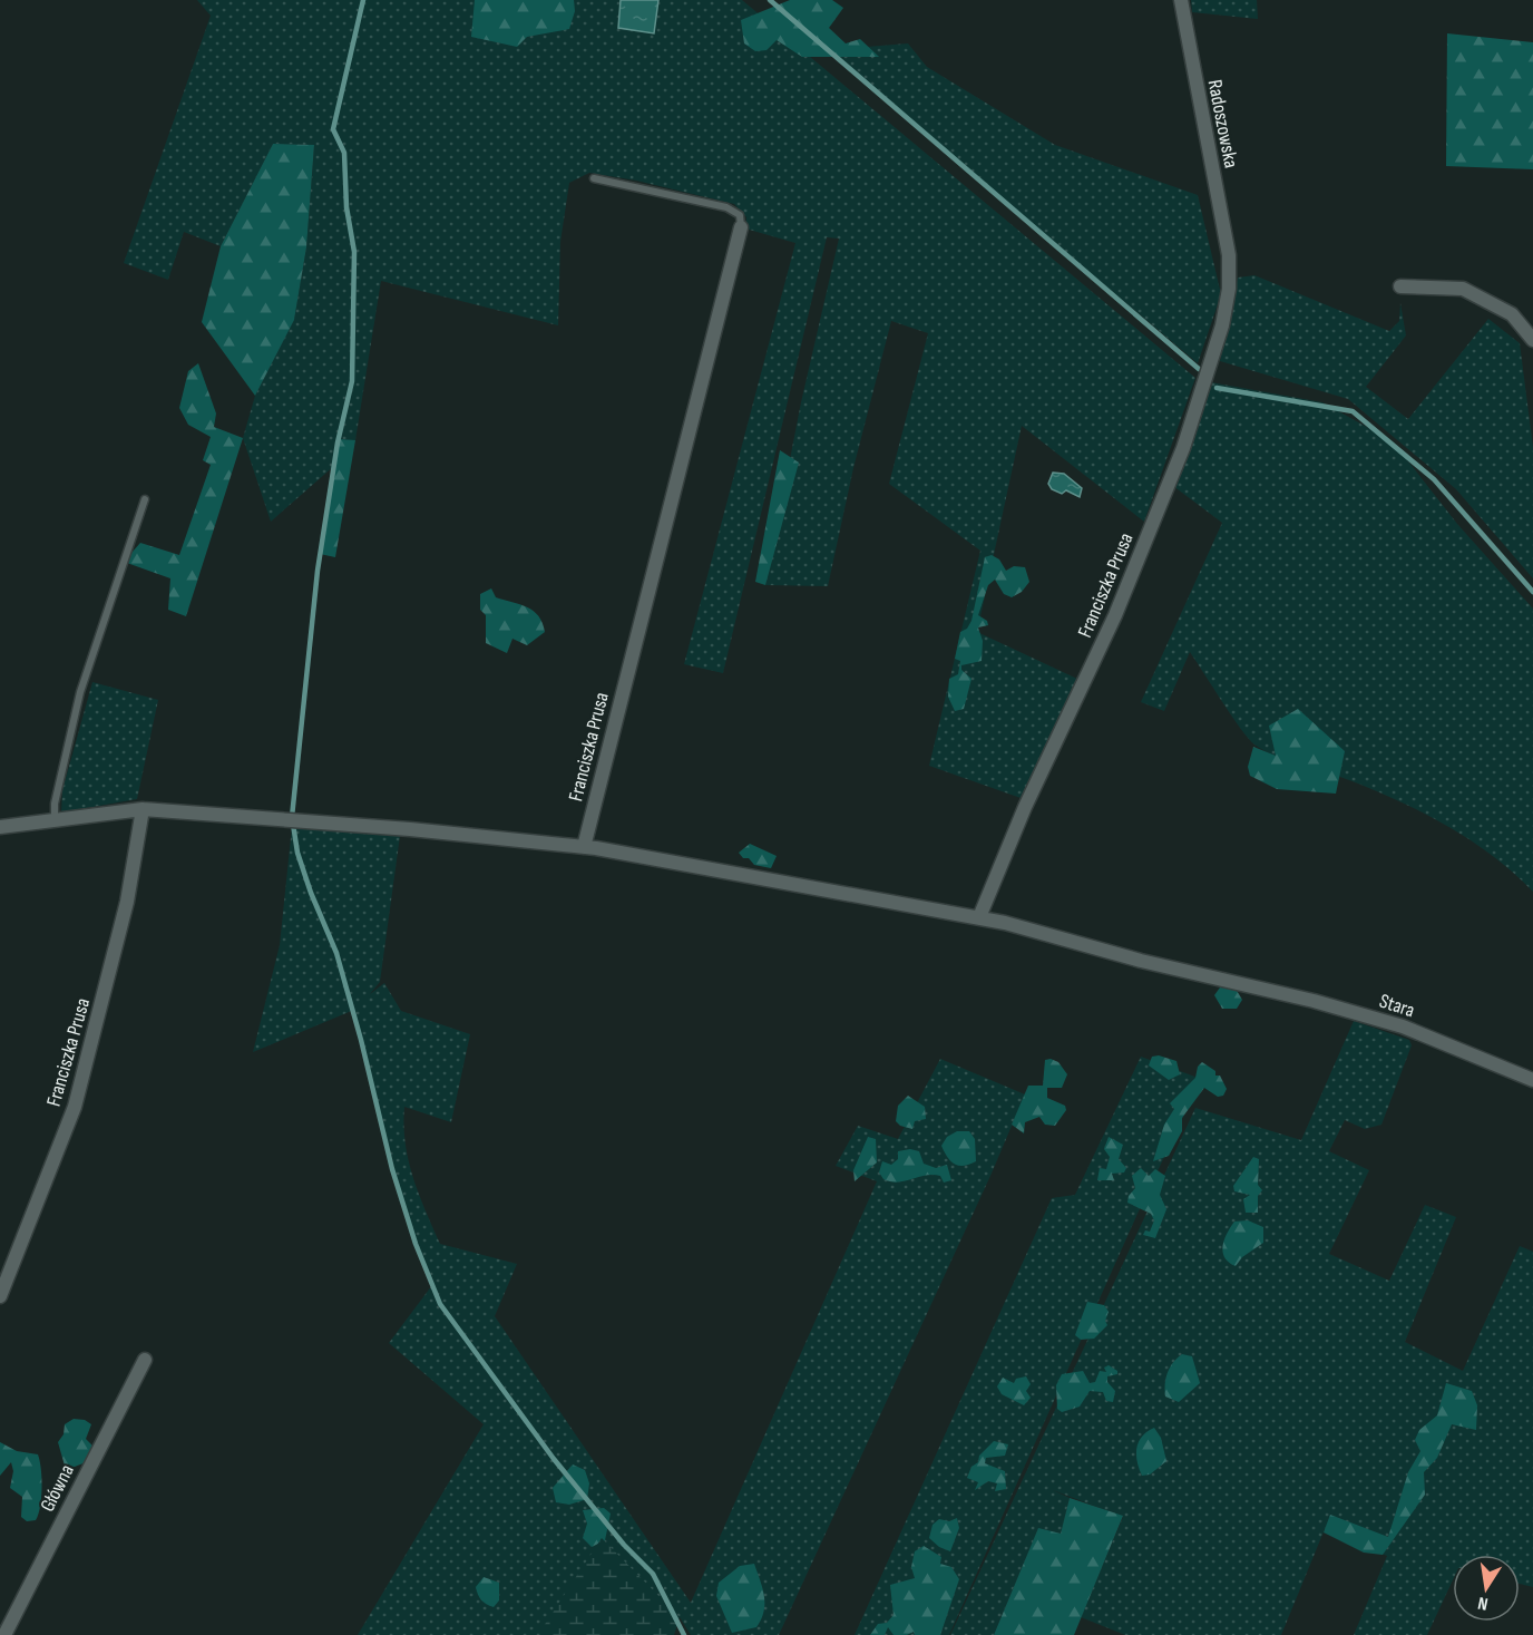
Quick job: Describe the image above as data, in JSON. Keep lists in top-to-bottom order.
{
  "streets": {
    "street": [
      "Radoszowska",
      "Franciszka Prusa",
      "Stara",
      "Główna"
    ]
  },
  "crossings": [
    ["Radoszowska", "Franciszka Prusa"],
    ["Franciszka Prusa", "Stara"]
  ],
  "north": "bottom"
}
